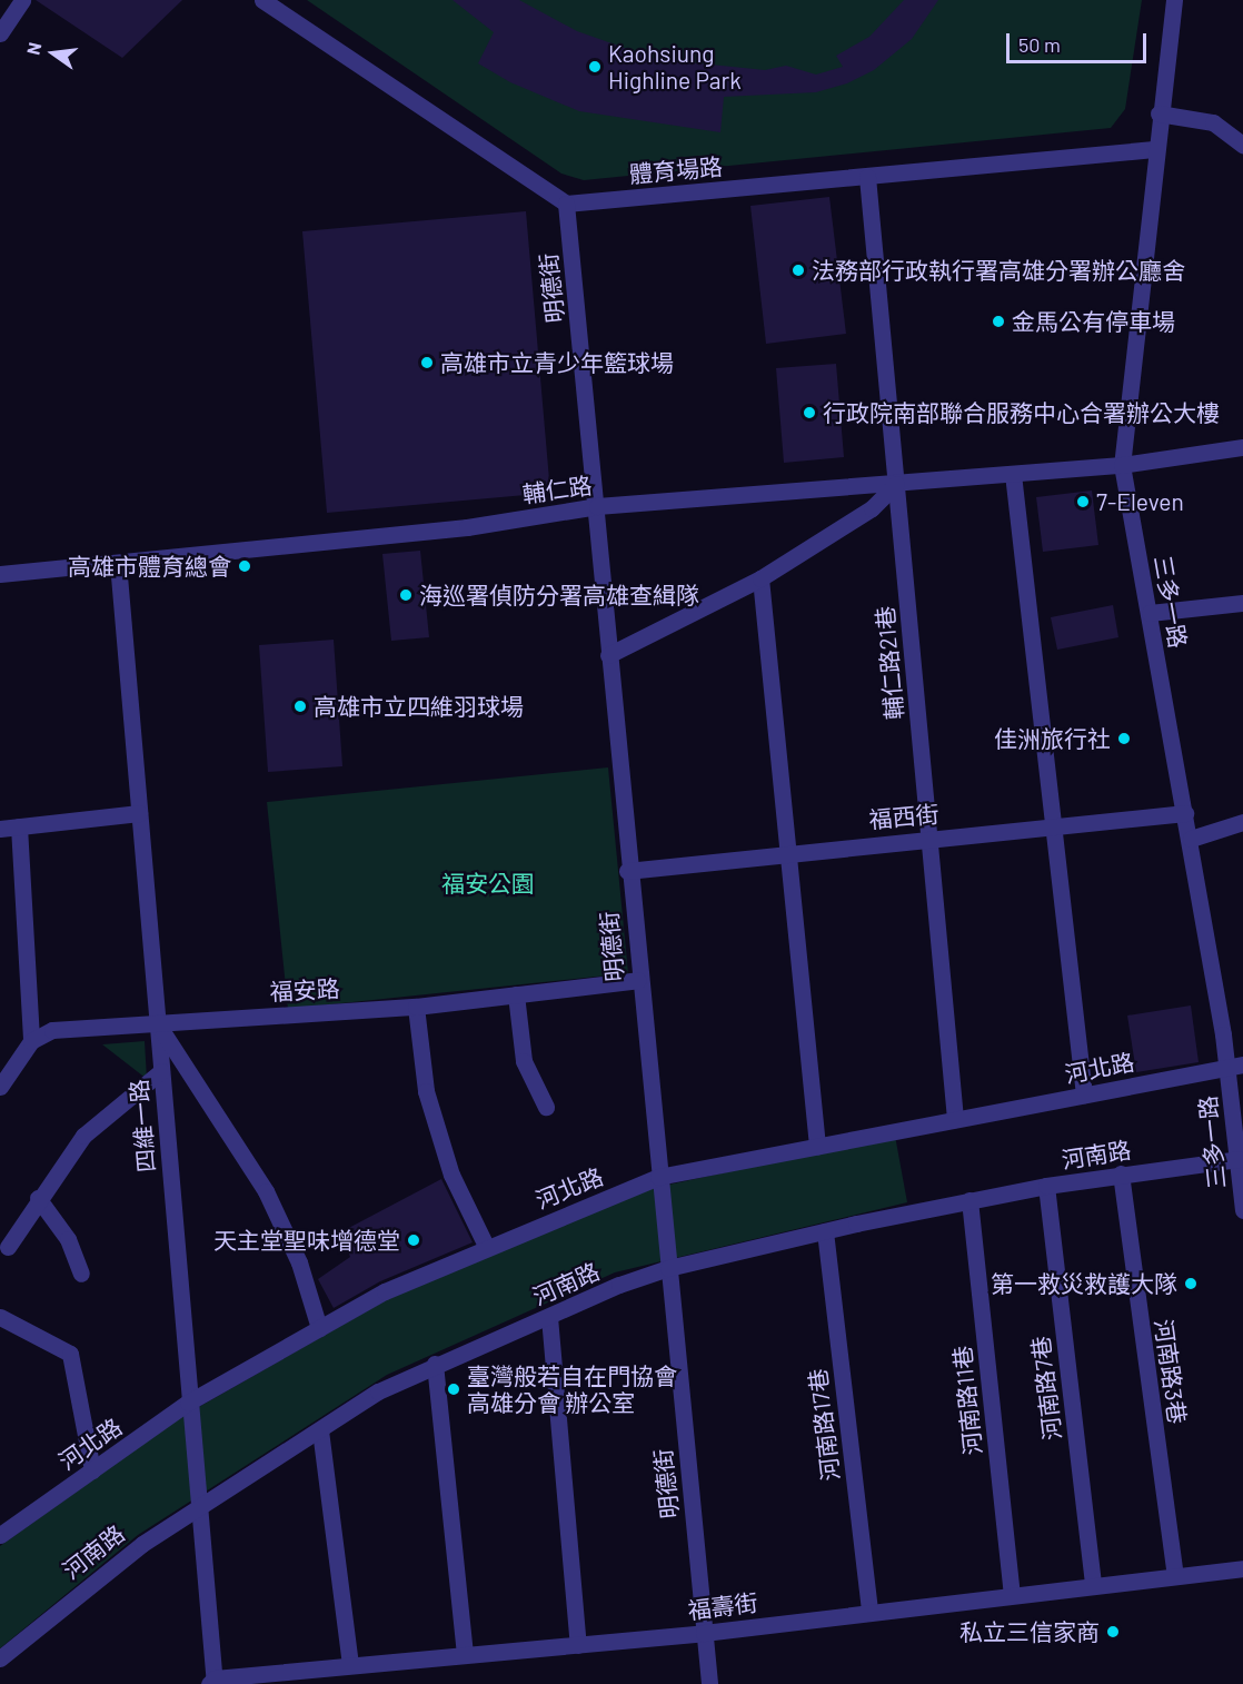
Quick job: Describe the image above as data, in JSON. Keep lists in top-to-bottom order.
{
  "streets": {
    "street": [
      "體育場路",
      "明德街",
      "輔仁路",
      "三多一路",
      "輔仁路21巷",
      "福西街",
      "福安路",
      "河北路",
      "四維一路",
      "河南路",
      "河南路3巷",
      "河南路7巷",
      "河南路11巷",
      "河南路17巷",
      "福壽街"
    ]
  },
  "crossings": [
    ["體育場路", "明德街"],
    ["體育場路", "三多一路"],
    ["體育場路", "輔仁路21巷"],
    ["明德街", "輔仁路"],
    ["明德街", "福西街"],
    ["明德街", "福安路"],
    ["明德街", "河北路"],
    ["明德街", "河南路"],
    ["明德街", "福壽街"],
    ["輔仁路", "三多一路"],
    ["輔仁路", "輔仁路21巷"],
    ["輔仁路", "四維一路"],
    ["三多一路", "福西街"],
    ["三多一路", "河北路"],
    ["三多一路", "河南路"],
    ["輔仁路21巷", "福西街"],
    ["輔仁路21巷", "河北路"],
    ["福安路", "四維一路"],
    ["河北路", "四維一路"],
    ["四維一路", "河南路"],
    ["四維一路", "福壽街"],
    ["河南路", "河南路3巷"],
    ["河南路", "河南路7巷"],
    ["河南路", "河南路11巷"],
    ["河南路", "河南路17巷"],
    ["河南路3巷", "福壽街"],
    ["河南路7巷", "福壽街"],
    ["河南路11巷", "福壽街"],
    ["河南路17巷", "福壽街"]
  ],
  "parks": ["福安公園"],
  "places": [
    "Kaohsiung Highline Park",
    "法務部行政執行署高雄分署辦公廳舍",
    "金馬公有停車場",
    "高雄市立青少年籃球場",
    "行政院南部聯合服務中心合署辦公大樓",
    "7-Eleven",
    "高雄市體育總會",
    "海巡署偵防分署高雄查緝隊",
    "高雄市立四維羽球場",
    "佳洲旅行社",
    "天主堂聖味增德堂",
    "第一救災救護大隊",
    "臺灣般若自在門協會 高雄分會 辦公室",
    "私立三信家商"
  ],
  "scale_bar": "50 m",
  "north": "left"
}
